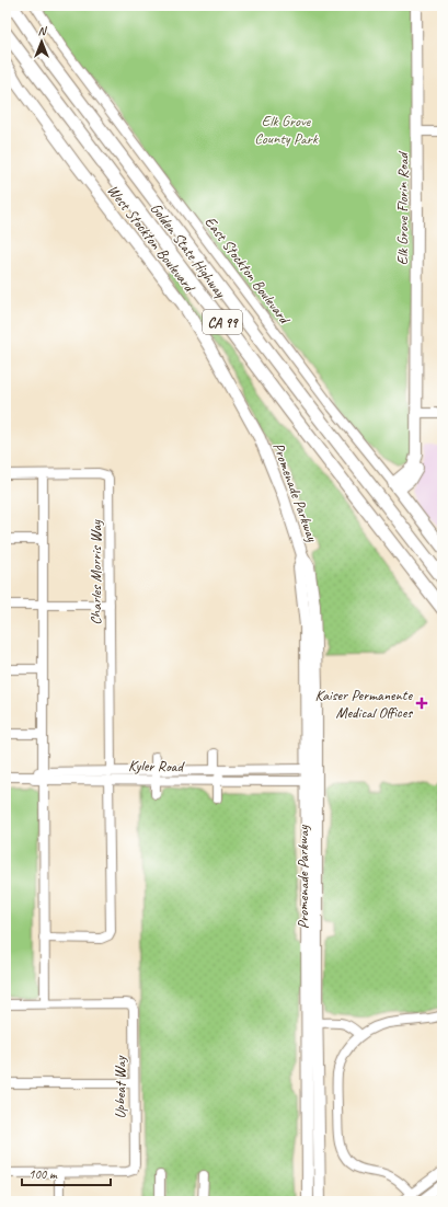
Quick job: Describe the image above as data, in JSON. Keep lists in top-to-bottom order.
{
  "streets": {
    "highway": ["Golden State Highway", "CA 99"],
    "main road": [
      "Elk Grove Florin Road",
      "West Stockton Boulevard",
      "East Stockton Boulevard",
      "Promenade Parkway"
    ],
    "street": ["Charles Morris Way", "Kyler Road", "Upbeat Way"]
  },
  "crossings": [
    ["Elk Grove Florin Road", "East Stockton Boulevard"],
    ["West Stockton Boulevard", "Promenade Parkway"],
    ["Promenade Parkway", "Kyler Road"],
    ["Charles Morris Way", "Kyler Road"]
  ],
  "parks": ["Elk Grove County Park"],
  "places": {
    "health": ["Kaiser Permanente Medical Offices"]
  },
  "scale_bar": "100 m",
  "north": "top"
}
